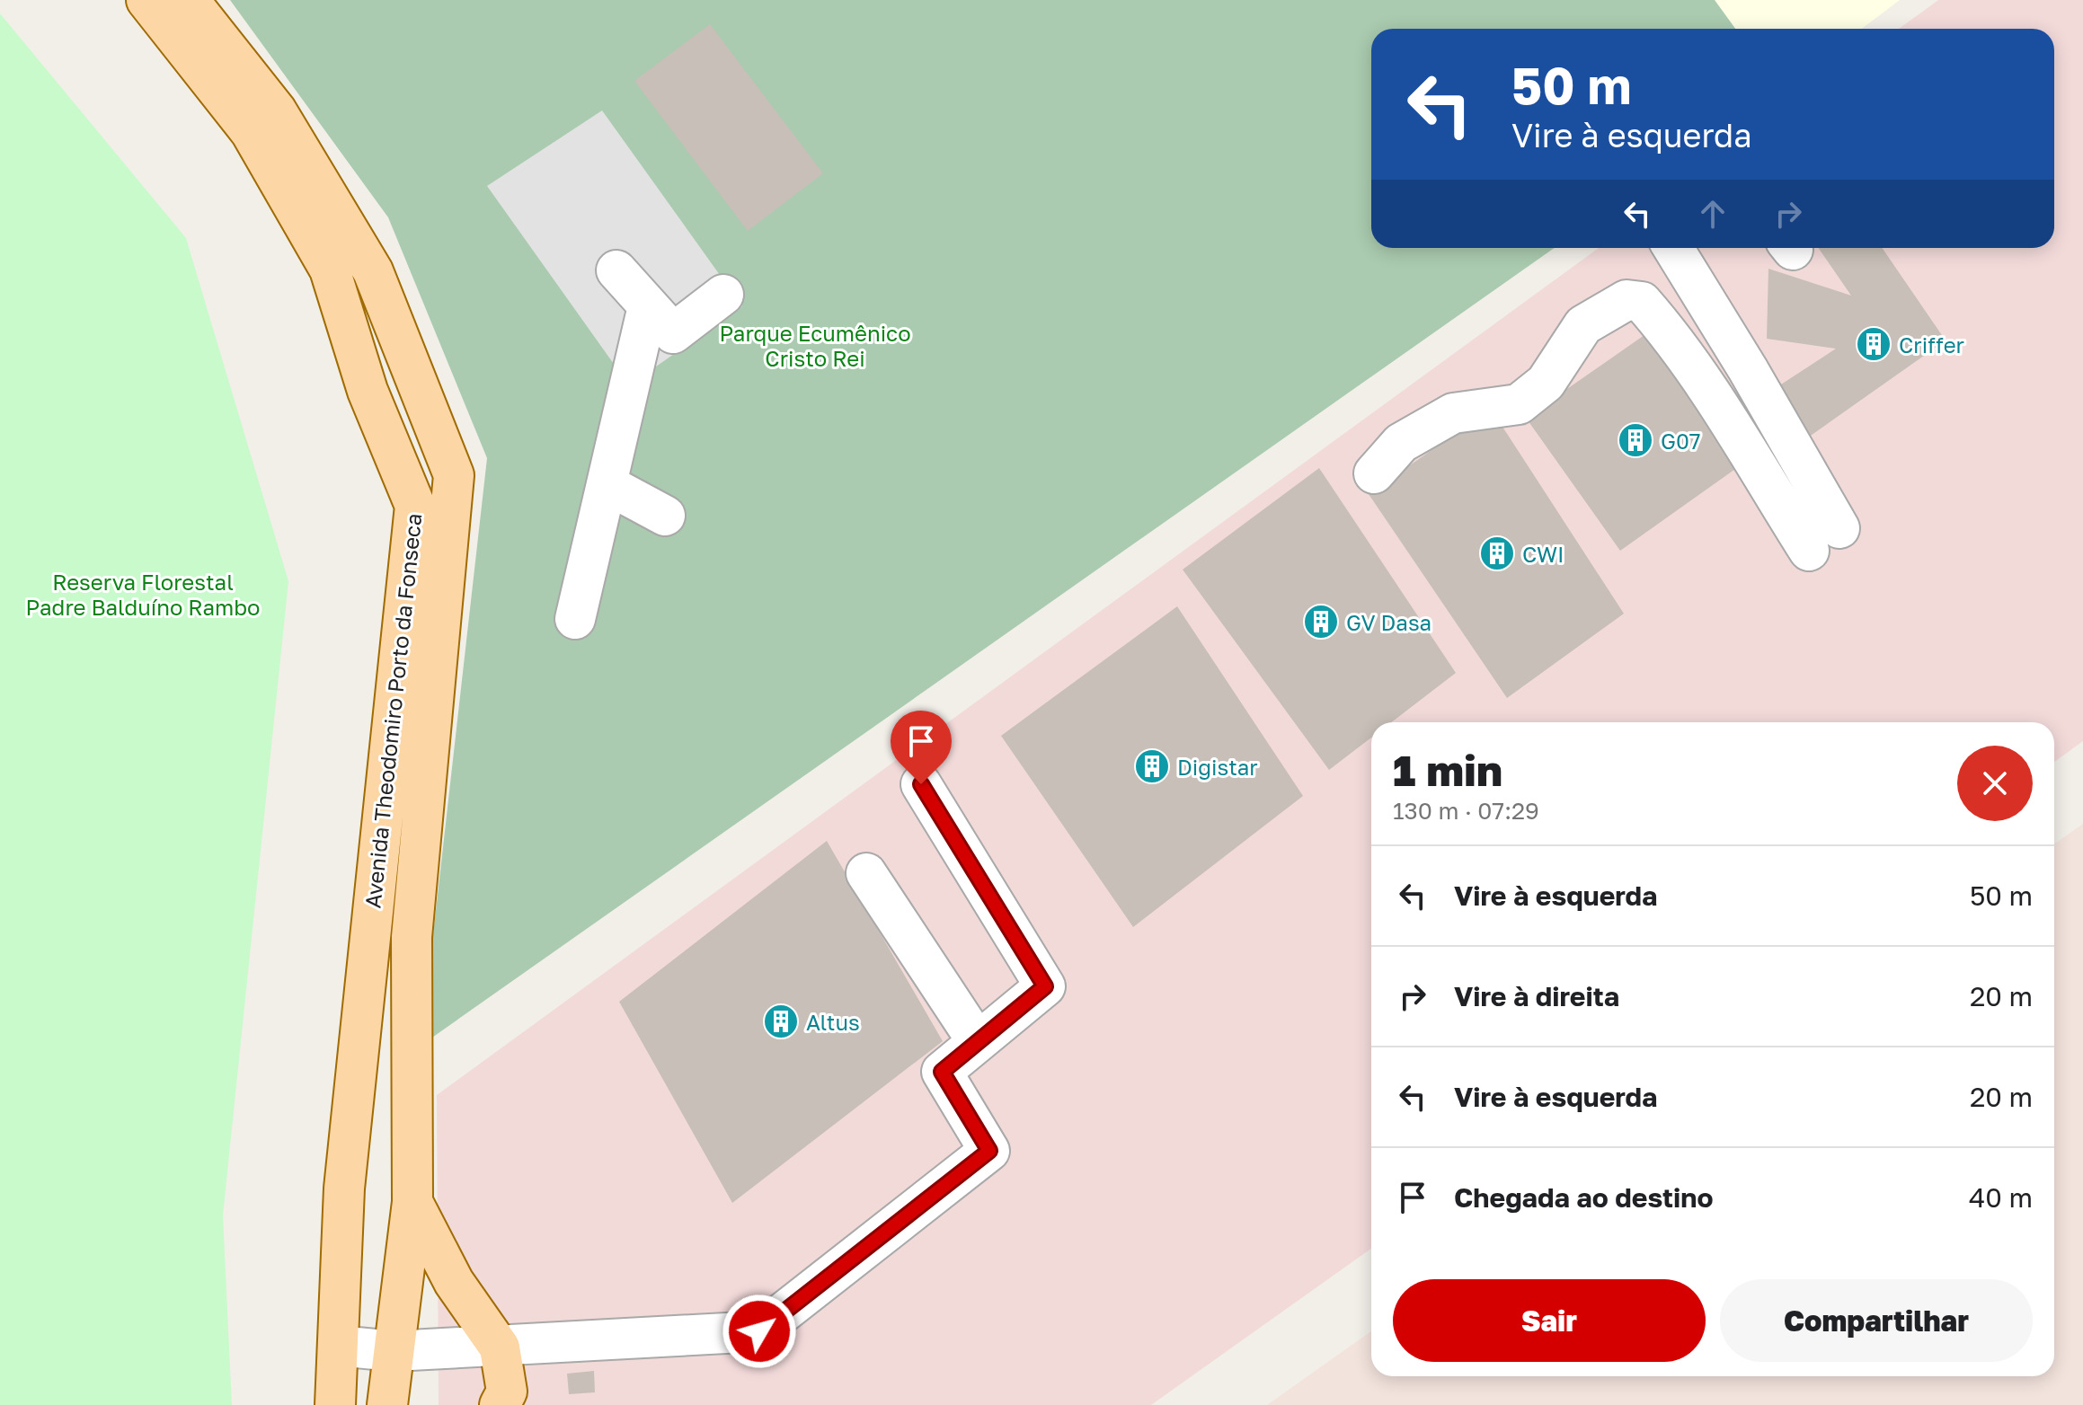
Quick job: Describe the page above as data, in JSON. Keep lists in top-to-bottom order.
{
  "streets": {
    "main road": ["Avenida Theodomiro Porto da Fonseca"]
  },
  "parks": ["Parque Ecumênico Cristo Rei", "Reserva Florestal Padre Balduíno Rambo"],
  "places": {
    "building": [
      "Criffer",
      "G07",
      "CWI",
      "GV Dasa",
      "Digistar",
      "Altus"
    ]
  },
  "page": {
    "turn": ["50 m", "Vire à esquerda"],
    "heading": ["1 min", "130 m · 07:29"],
    "list": [
      {
        "name": "Vire à esquerda",
        "value": "50 m"
      },
      {
        "name": "Vire à direita",
        "value": "20 m"
      },
      {
        "name": "Vire à esquerda",
        "value": "20 m"
      },
      {
        "name": "Chegada ao destino",
        "value": "40 m"
      }
    ],
    "buttons": ["Sair", "Compartilhar"]
  }
}
